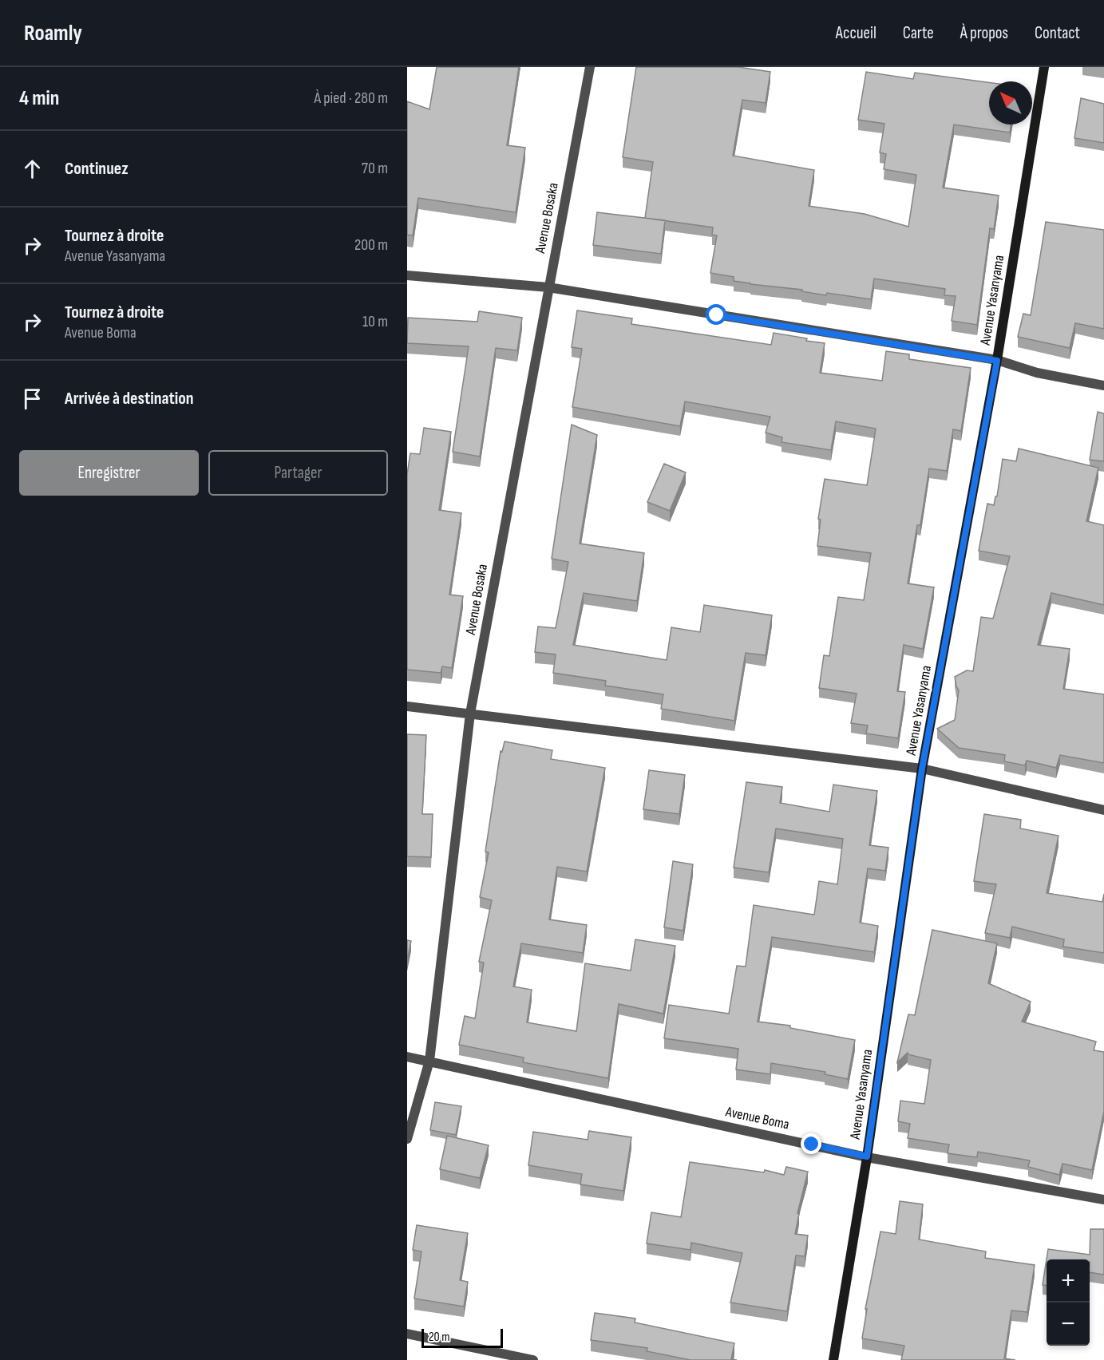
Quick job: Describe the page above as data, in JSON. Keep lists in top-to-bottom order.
{
  "streets": {
    "street": ["Avenue Bosaka", "Avenue Yasanyama", "Avenue Boma"]
  },
  "crossings": [
    ["Avenue Bosaka", "Avenue Boma"],
    ["Avenue Yasanyama", "Avenue Boma"]
  ],
  "scale_bar": "20 m",
  "north": "top left",
  "page": {
    "header": "Roamly",
    "nav": [
      "Accueil",
      "Carte",
      "À propos",
      "Contact"
    ],
    "heading": ["4 min", "À pied · 280 m"],
    "list": [
      ["Continuez", "70 m"],
      ["Tournez à droite", "Avenue Yasanyama", "200 m"],
      ["Tournez à droite", "Avenue Boma", "10 m"],
      "Arrivée à destination"
    ],
    "buttons": ["Enregistrer", "Partager"],
    "map_buttons": ["+", "−"],
    "scale": "20 m"
  }
}
